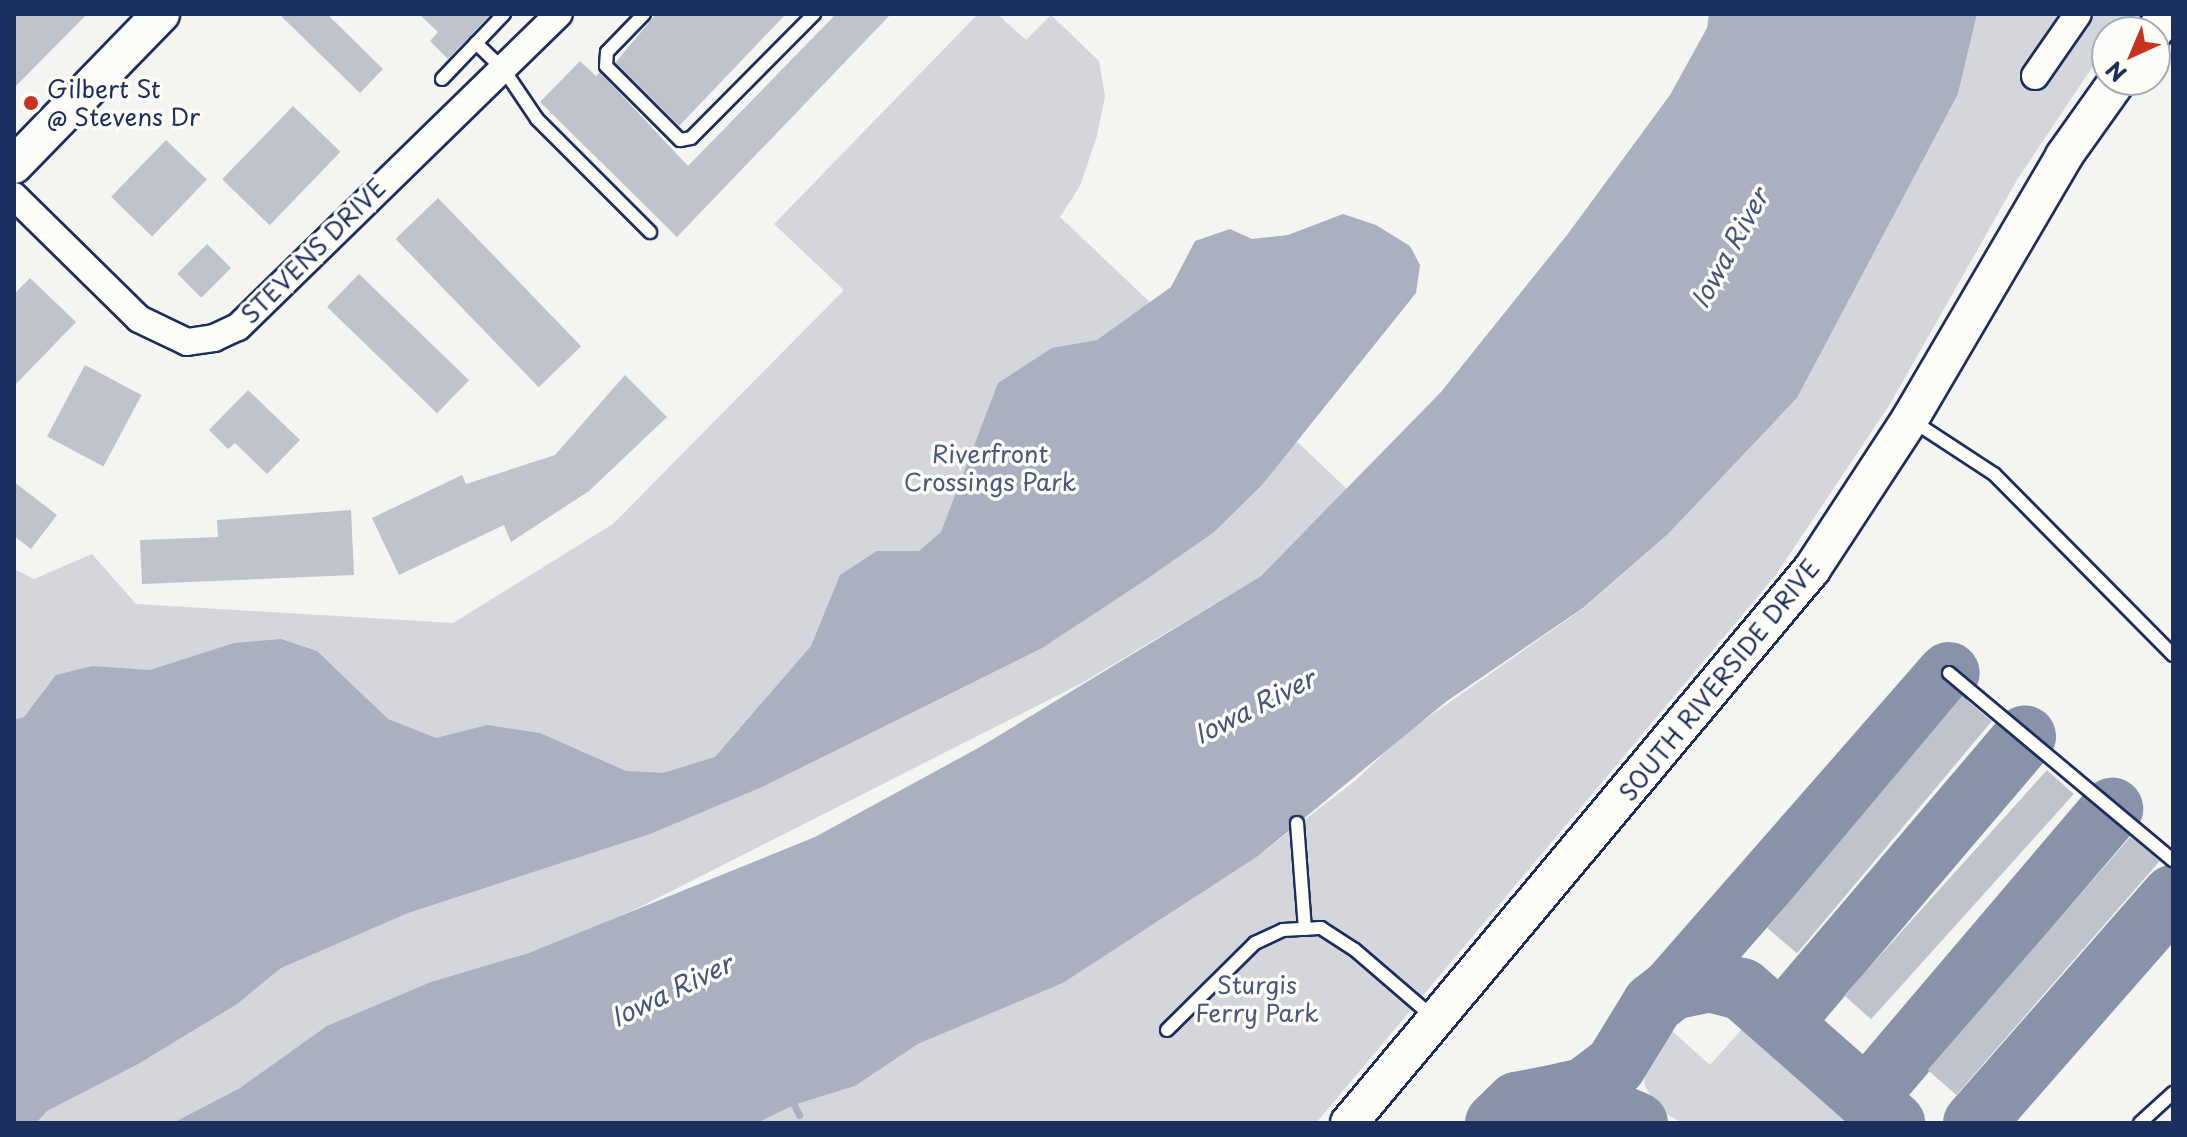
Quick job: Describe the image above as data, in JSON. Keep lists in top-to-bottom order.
{
  "streets": {
    "main road": ["SOUTH RIVERSIDE DRIVE"],
    "street": ["STEVENS DRIVE"]
  },
  "water": ["Iowa River"],
  "parks": ["Riverfront Crossings Park", "Sturgis Ferry Park"],
  "places": ["Gilbert St @ Stevens Dr"],
  "north": "bottom left"
}
